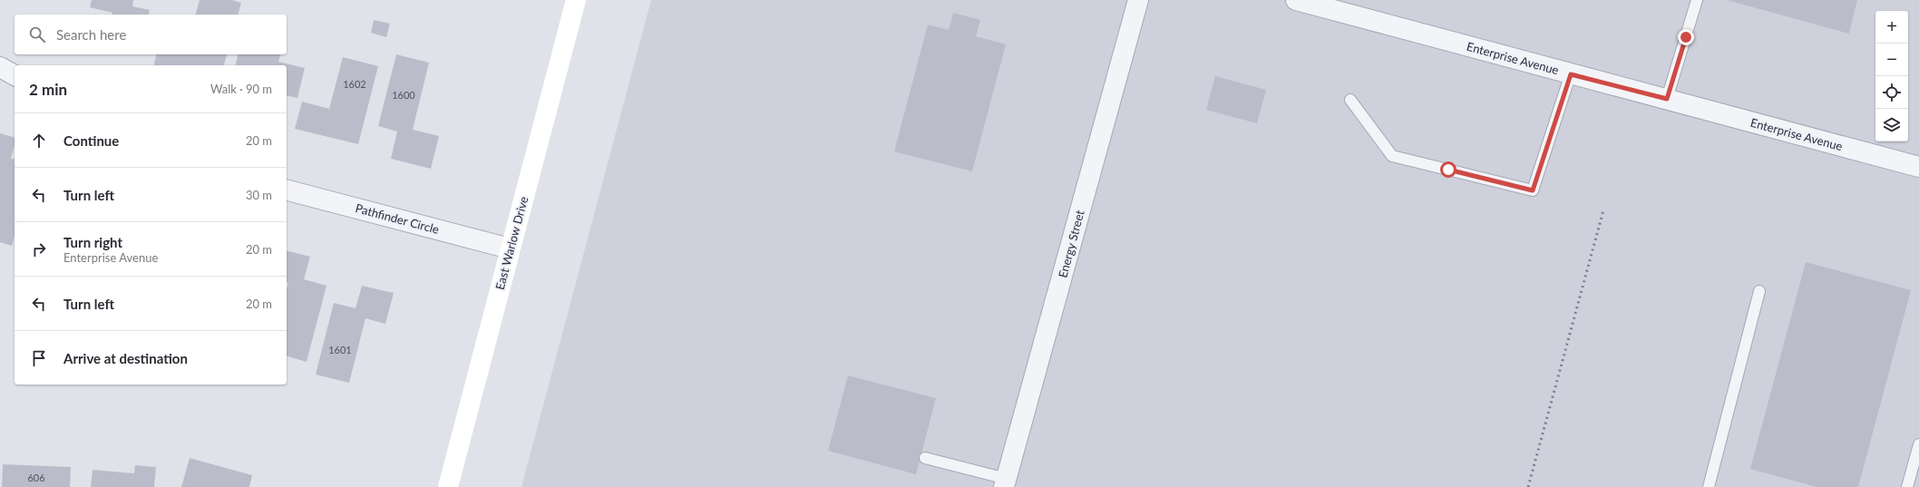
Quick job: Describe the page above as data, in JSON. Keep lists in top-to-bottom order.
{
  "streets": {
    "street": [
      "Enterprise Avenue",
      "Pathfinder Circle",
      "East Warlow Drive",
      "Energy Street"
    ]
  },
  "crossings": [
    ["Pathfinder Circle", "East Warlow Drive"]
  ],
  "house_numbers": [
    "1602",
    "1600",
    "1601",
    "606"
  ],
  "page": {
    "map_buttons": ["+", "−"],
    "search": "Search here",
    "heading": ["2 min", "Walk · 90 m"],
    "list": [
      ["Continue", "20 m"],
      ["Turn left", "30 m"],
      ["Turn right", "Enterprise Avenue", "20 m"],
      ["Turn left", "20 m"],
      "Arrive at destination"
    ]
  }
}
